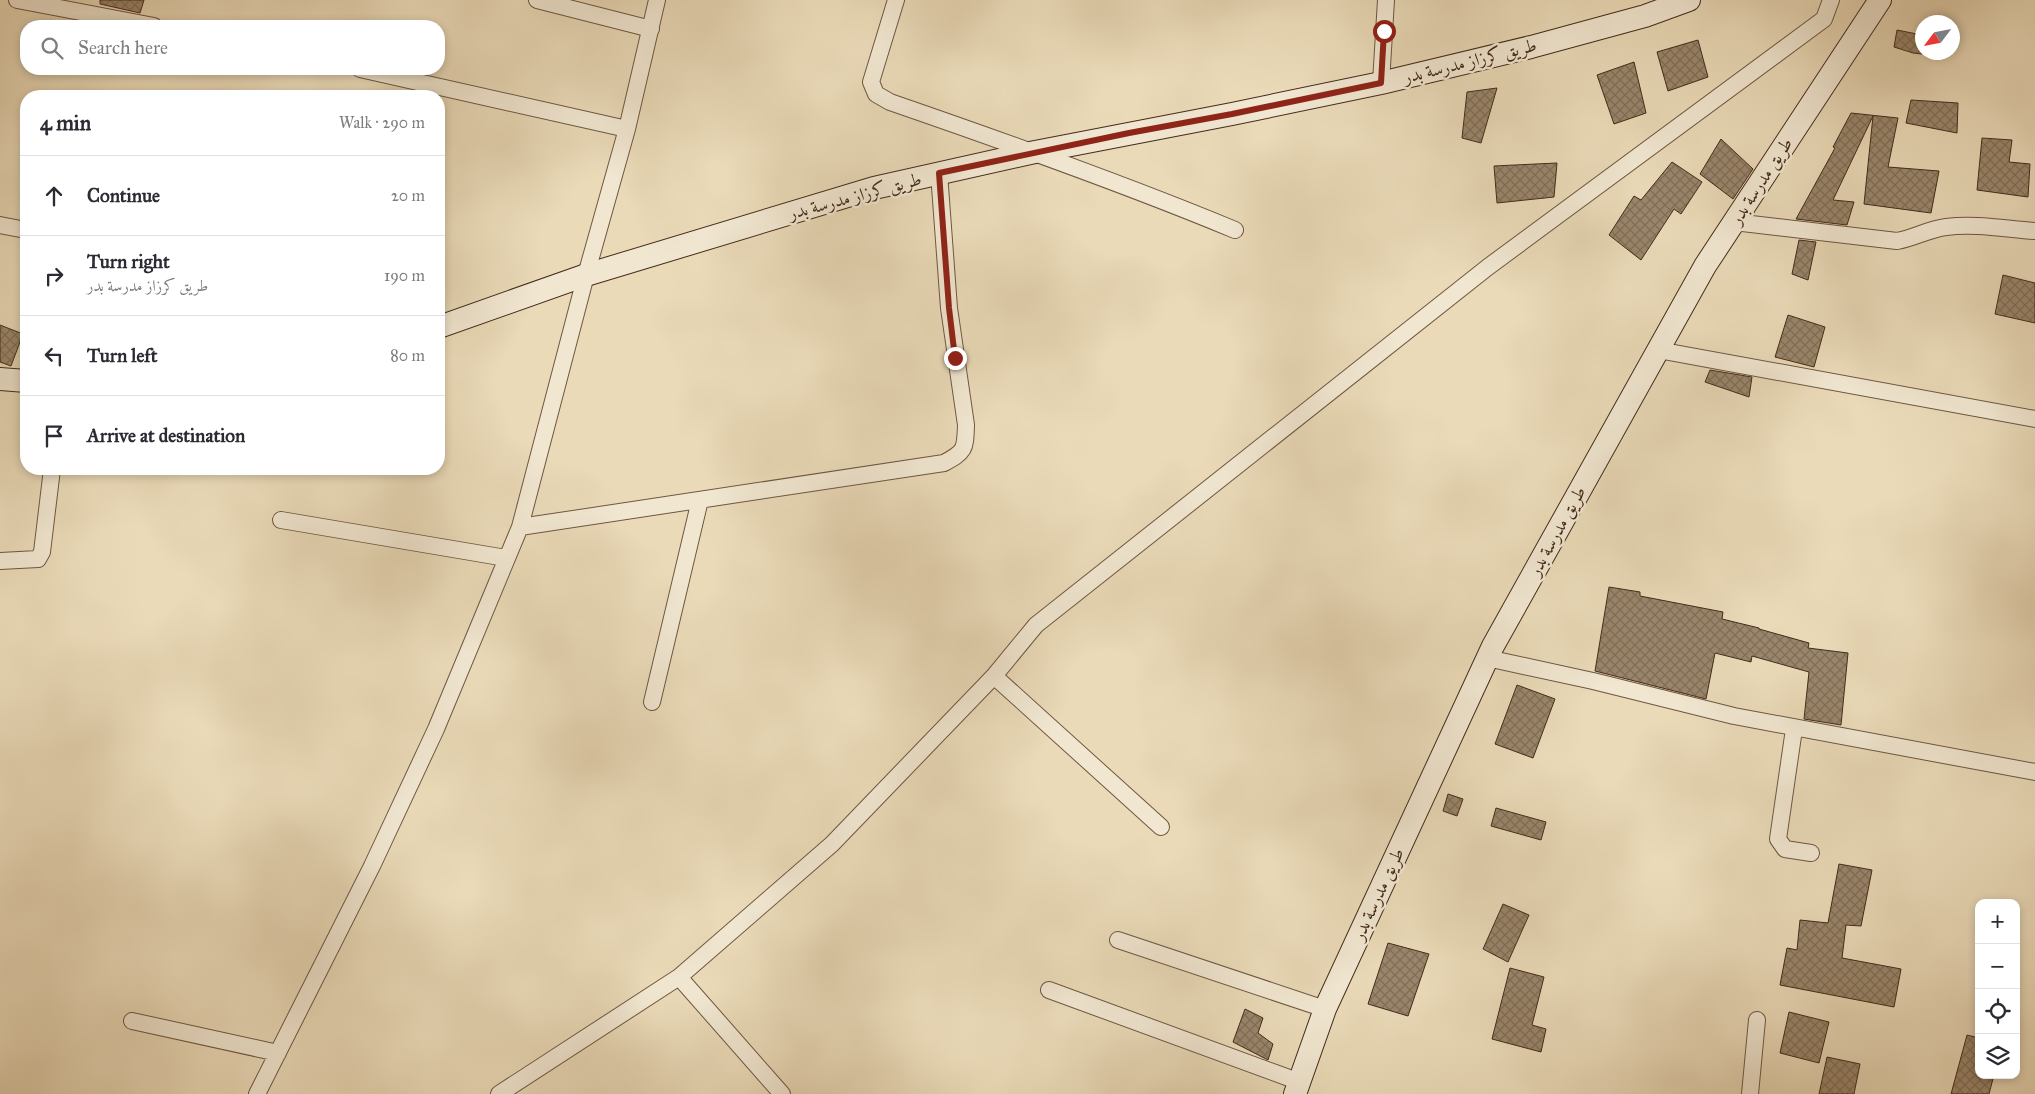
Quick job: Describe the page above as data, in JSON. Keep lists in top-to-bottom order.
{
  "streets": {
    "street": ["طريق كرزاز مدرسة بدر", "طريق مدرسة بدر"]
  },
  "north": "bottom left",
  "page": {
    "search": "Search here",
    "heading": ["4 min", "Walk · 290 m"],
    "list": [
      ["Continue", "20 m"],
      ["Turn right", "طريق كرزاز مدرسة بدر", "190 m"],
      ["Turn left", "80 m"],
      "Arrive at destination"
    ],
    "map_buttons": ["+", "−"]
  }
}
